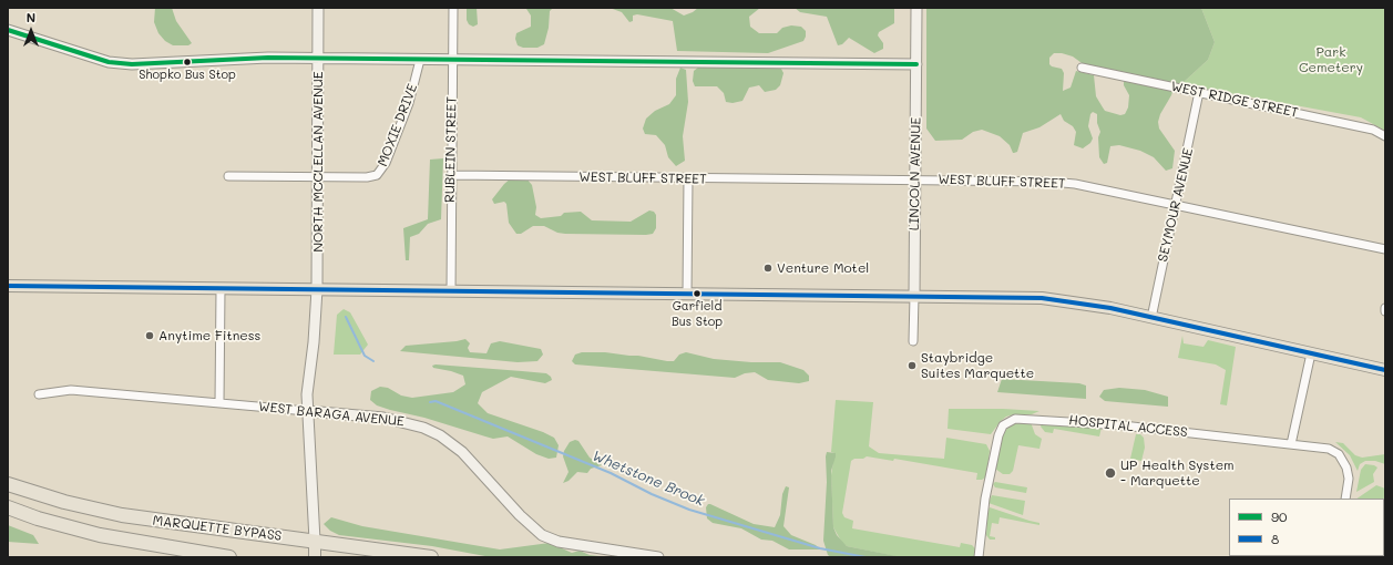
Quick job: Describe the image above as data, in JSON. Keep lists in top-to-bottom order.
{
  "streets": {
    "highway": ["MARQUETTE BYPASS"],
    "street": [
      "WEST RIDGE STREET",
      "MOXIE DRIVE",
      "RUBLEIN STREET",
      "NORTH MCCLELLAN AVENUE",
      "LINCOLN AVENUE",
      "WEST BLUFF STREET",
      "SEYMOUR AVENUE",
      "WEST BARAGA AVENUE",
      "HOSPITAL ACCESS"
    ]
  },
  "crossings": [
    ["WEST RIDGE STREET", "SEYMOUR AVENUE"],
    ["MOXIE DRIVE", "NORTH MCCLELLAN AVENUE"],
    ["RUBLEIN STREET", "WEST BLUFF STREET"],
    ["NORTH MCCLELLAN AVENUE", "WEST BARAGA AVENUE"],
    ["NORTH MCCLELLAN AVENUE", "MARQUETTE BYPASS"],
    ["LINCOLN AVENUE", "WEST BLUFF STREET"],
    ["WEST BLUFF STREET", "SEYMOUR AVENUE"]
  ],
  "water": ["Whetstone Brook"],
  "parks": ["Park Cemetery"],
  "places": [
    "Shopko Bus Stop",
    "Venture Motel",
    "Garfield Bus Stop",
    "Anytime Fitness",
    "Staybridge Suites Marquette",
    "UP Health System - Marquette"
  ],
  "lines": ["transit line 90", "transit line 8"],
  "legend": ["90", "8"],
  "north": "top"
}
